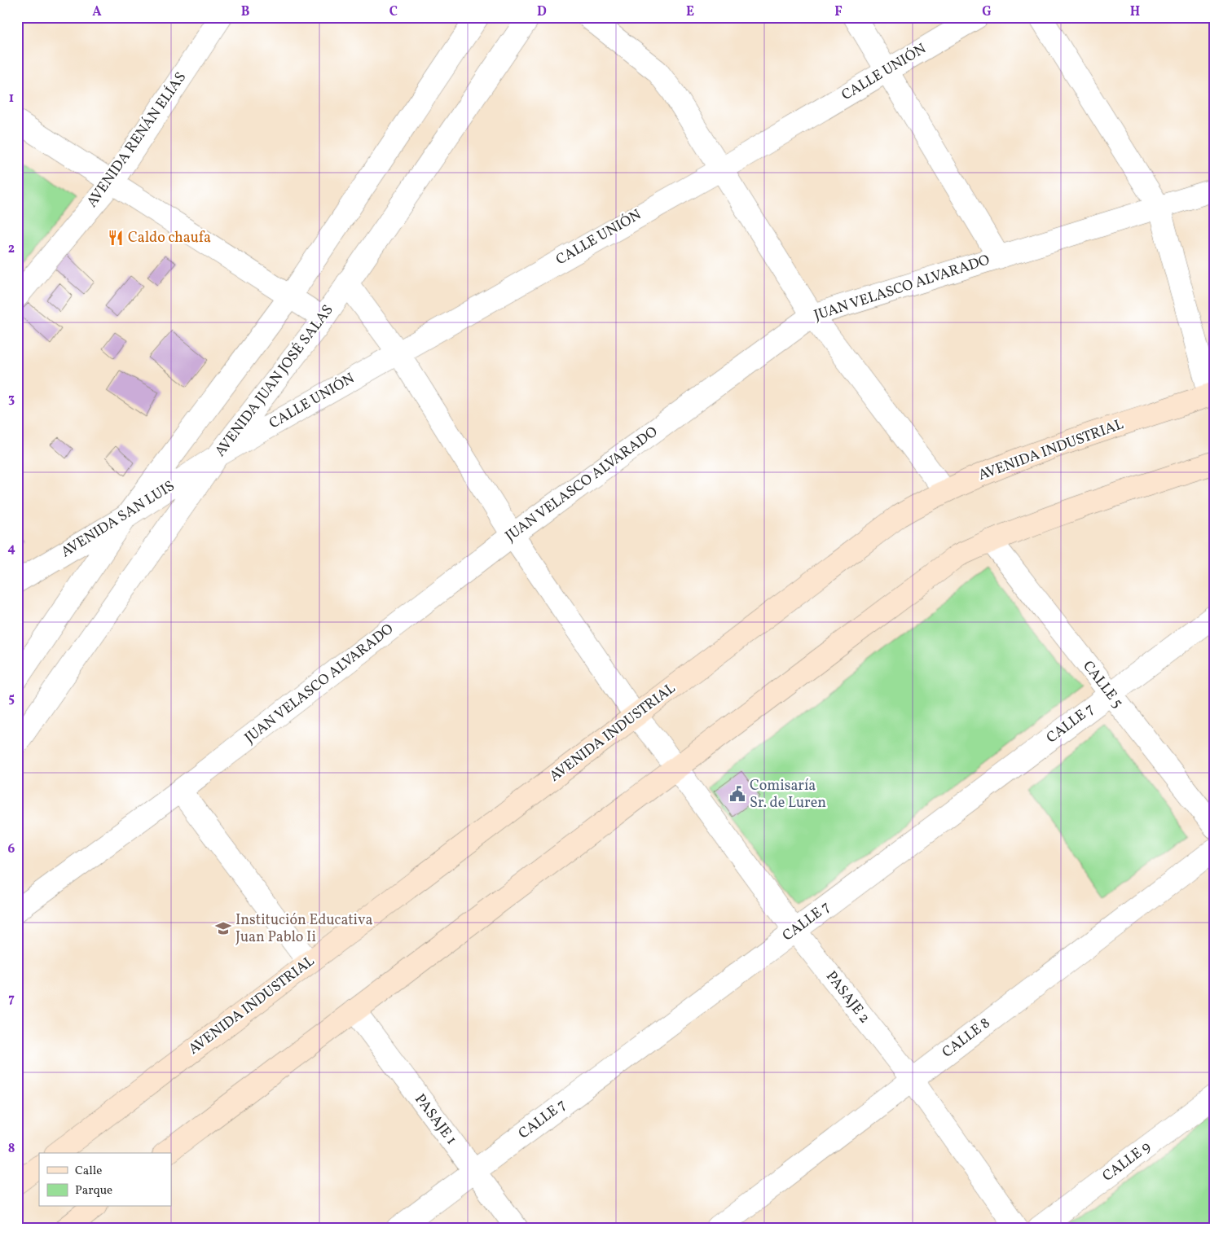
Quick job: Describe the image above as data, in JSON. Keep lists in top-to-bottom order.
{
  "streets": {
    "street": [
      "CALLE UNIÓN",
      "AVENIDA RENÁN ELÍAS",
      "JUAN VELASCO ALVARADO",
      "AVENIDA JUAN JOSÉ SALAS",
      "AVENIDA INDUSTRIAL",
      "AVENIDA SAN LUIS",
      "CALLE 5",
      "CALLE 7",
      "PASAJE 2",
      "CALLE 8",
      "PASAJE 1",
      "CALLE 9"
    ]
  },
  "crossings": [
    ["CALLE UNIÓN", "AVENIDA JUAN JOSÉ SALAS"],
    ["CALLE UNIÓN", "AVENIDA SAN LUIS"],
    ["CALLE UNIÓN", "PASAJE 2"],
    ["JUAN VELASCO ALVARADO", "PASAJE 2"],
    ["AVENIDA JUAN JOSÉ SALAS", "AVENIDA SAN LUIS"],
    ["AVENIDA JUAN JOSÉ SALAS", "PASAJE 2"],
    ["AVENIDA INDUSTRIAL", "PASAJE 2"],
    ["CALLE 5", "CALLE 7"],
    ["CALLE 7", "PASAJE 2"],
    ["CALLE 7", "PASAJE 1"],
    ["PASAJE 2", "CALLE 8"]
  ],
  "places": {
    "restaurant": ["Caldo chaufa"],
    "public building": ["Comisaría Sr. de Luren"],
    "school or university": ["Institución Educativa Juan Pablo Ii"]
  },
  "legend": ["Calle", "Parque"],
  "grid": {
    "columns": [
      "A",
      "B",
      "C",
      "D",
      "E",
      "F",
      "G",
      "H"
    ],
    "rows": [
      "1",
      "2",
      "3",
      "4",
      "5",
      "6",
      "7",
      "8"
    ]
  }
}
